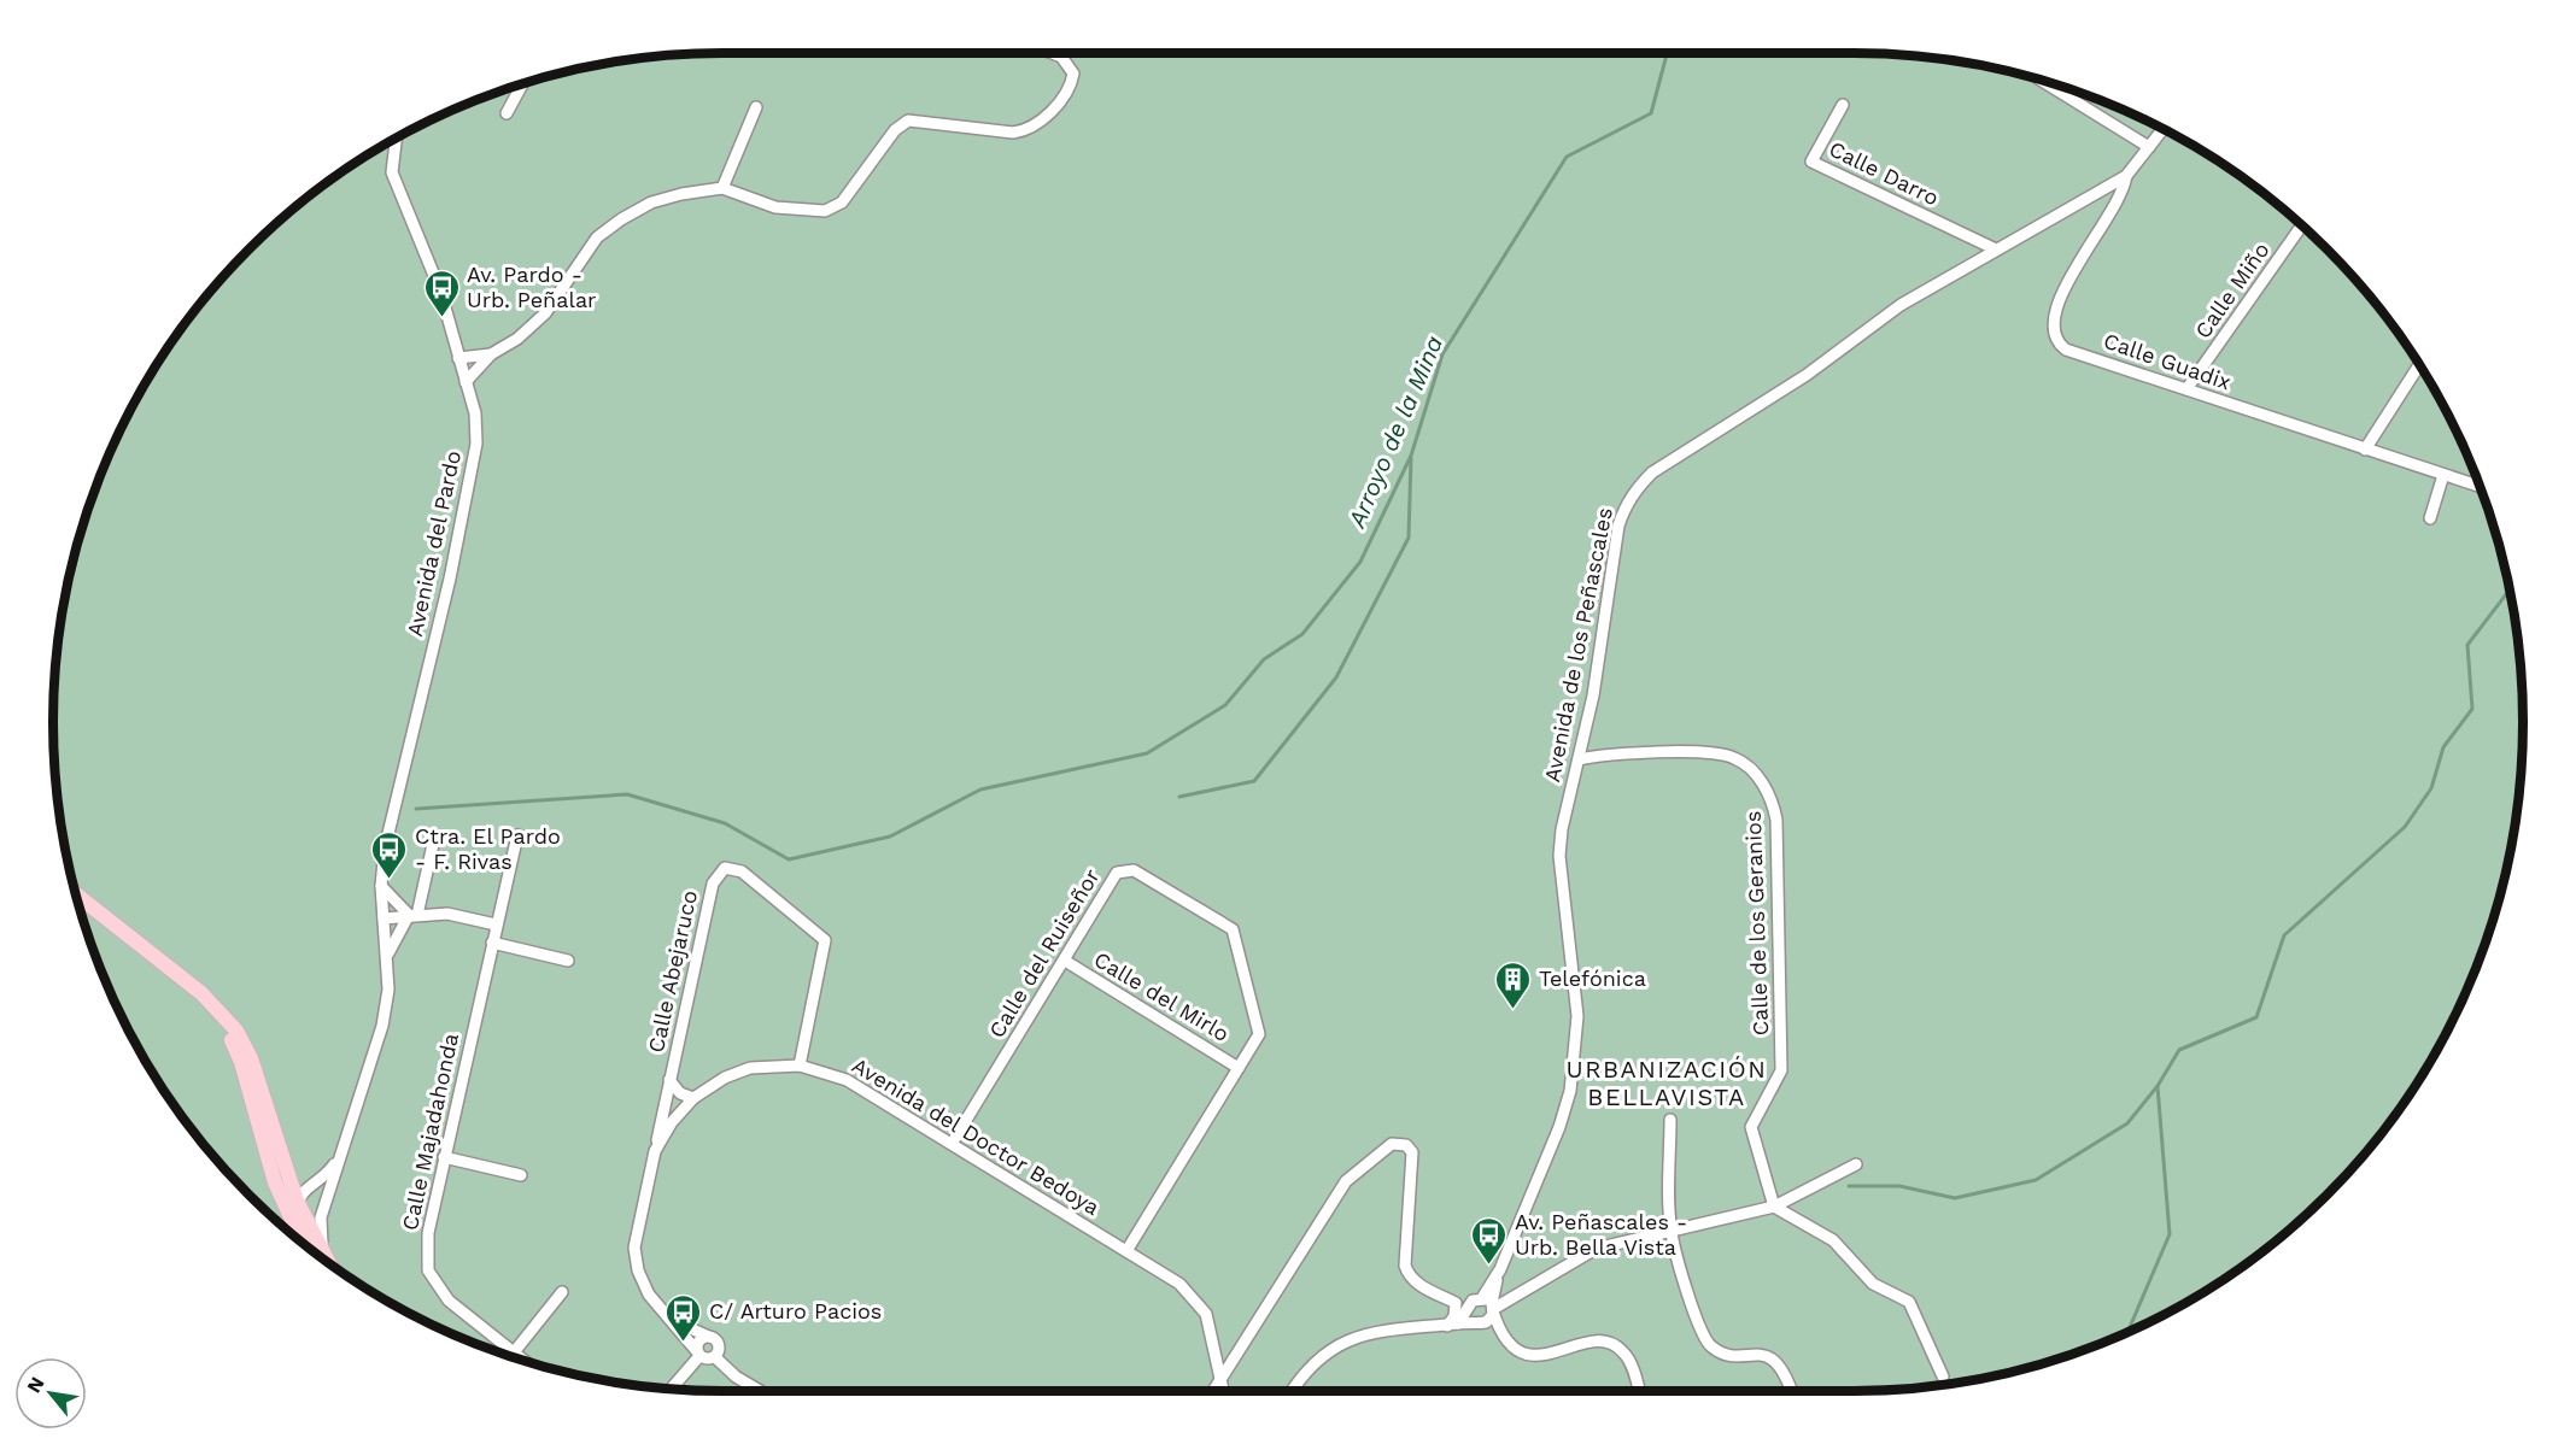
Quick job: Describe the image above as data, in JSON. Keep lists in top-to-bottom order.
{
  "streets": {
    "street": [
      "Calle Darro",
      "Calle Miño",
      "Calle Guadix",
      "Avenida del Pardo",
      "Avenida de los Peñascales",
      "Calle de los Geranios",
      "Calle del Ruiseñor",
      "Calle Abejaruco",
      "Calle del Mirlo",
      "Calle Majadahonda",
      "Avenida del Doctor Bedoya"
    ]
  },
  "crossings": [
    ["Calle Darro", "Avenida de los Peñascales"],
    ["Calle Miño", "Calle Guadix"],
    ["Calle Guadix", "Avenida de los Peñascales"],
    ["Avenida de los Peñascales", "Calle de los Geranios"],
    ["Calle del Ruiseñor", "Calle del Mirlo"],
    ["Calle del Ruiseñor", "Avenida del Doctor Bedoya"],
    ["Calle Abejaruco", "Avenida del Doctor Bedoya"]
  ],
  "districts": ["URBANIZACIÓN BELLAVISTA"],
  "water": ["Arroyo de la Mina"],
  "places": {
    "bus stop": [
      "Av. Pardo - Urb. Peñalar",
      "Ctra. El Pardo - F. Rivas",
      "Av. Peñascales - Urb. Bella Vista",
      "C/ Arturo Pacios"
    ],
    "building": ["Telefónica"]
  },
  "north": "top left"
}
